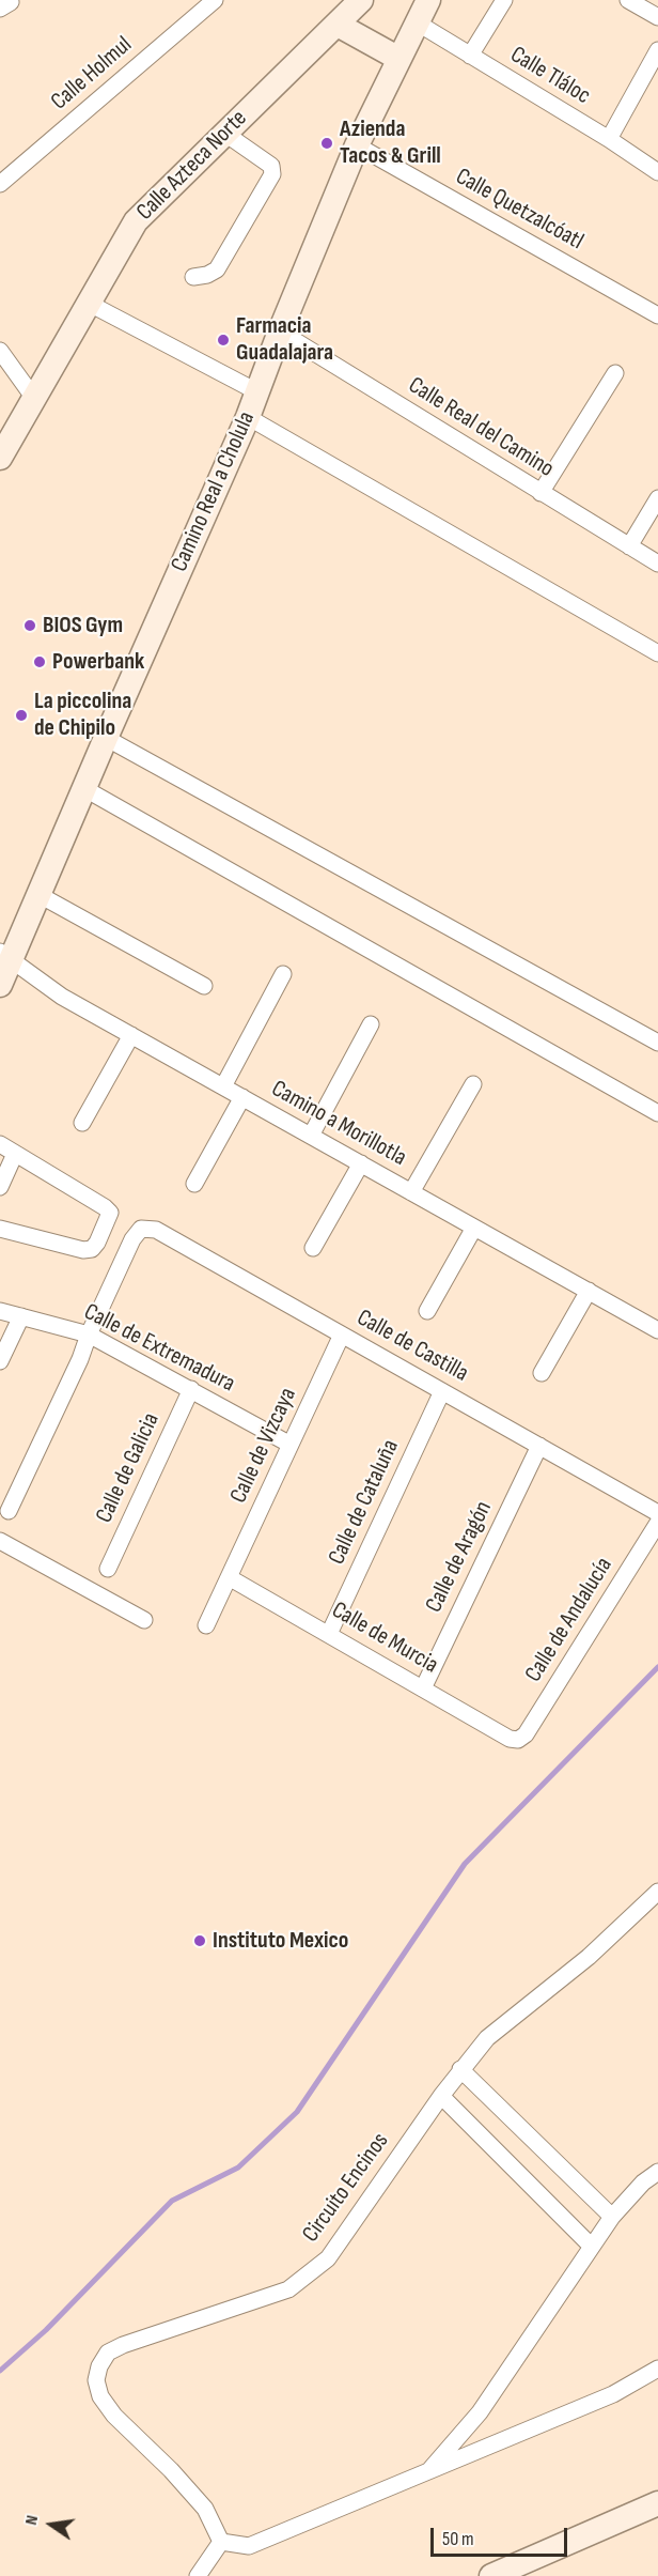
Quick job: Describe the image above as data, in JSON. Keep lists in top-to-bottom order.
{
  "streets": {
    "main road": ["Calle Azteca Norte", "Camino Real a Cholula"],
    "street": [
      "Calle Holmul",
      "Calle Tláloc",
      "Calle Quetzalcóatl",
      "Calle Real del Camino",
      "Camino a Morillotla",
      "Calle de Castilla",
      "Calle de Extremadura",
      "Calle de Vizcaya",
      "Calle de Galicia",
      "Calle de Cataluña",
      "Calle de Aragón",
      "Calle de Andalucía",
      "Calle de Murcia",
      "Circuito Encinos"
    ]
  },
  "crossings": [
    ["Calle Tláloc", "Camino Real a Cholula"],
    ["Calle Quetzalcóatl", "Camino Real a Cholula"],
    ["Calle Real del Camino", "Camino Real a Cholula"],
    ["Camino Real a Cholula", "Camino a Morillotla"],
    ["Calle de Castilla", "Calle de Extremadura"],
    ["Calle de Castilla", "Calle de Vizcaya"],
    ["Calle de Castilla", "Calle de Cataluña"],
    ["Calle de Castilla", "Calle de Aragón"],
    ["Calle de Extremadura", "Calle de Vizcaya"],
    ["Calle de Extremadura", "Calle de Galicia"],
    ["Calle de Vizcaya", "Calle de Murcia"],
    ["Calle de Cataluña", "Calle de Murcia"],
    ["Calle de Aragón", "Calle de Murcia"],
    ["Calle de Andalucía", "Calle de Murcia"]
  ],
  "places": [
    "Azienda Tacos & Grill",
    "Farmacia Guadalajara",
    "BIOS Gym",
    "Powerbank",
    "La piccolina de Chipilo",
    "Instituto Mexico"
  ],
  "scale_bar": "50 m",
  "north": "left"
}
